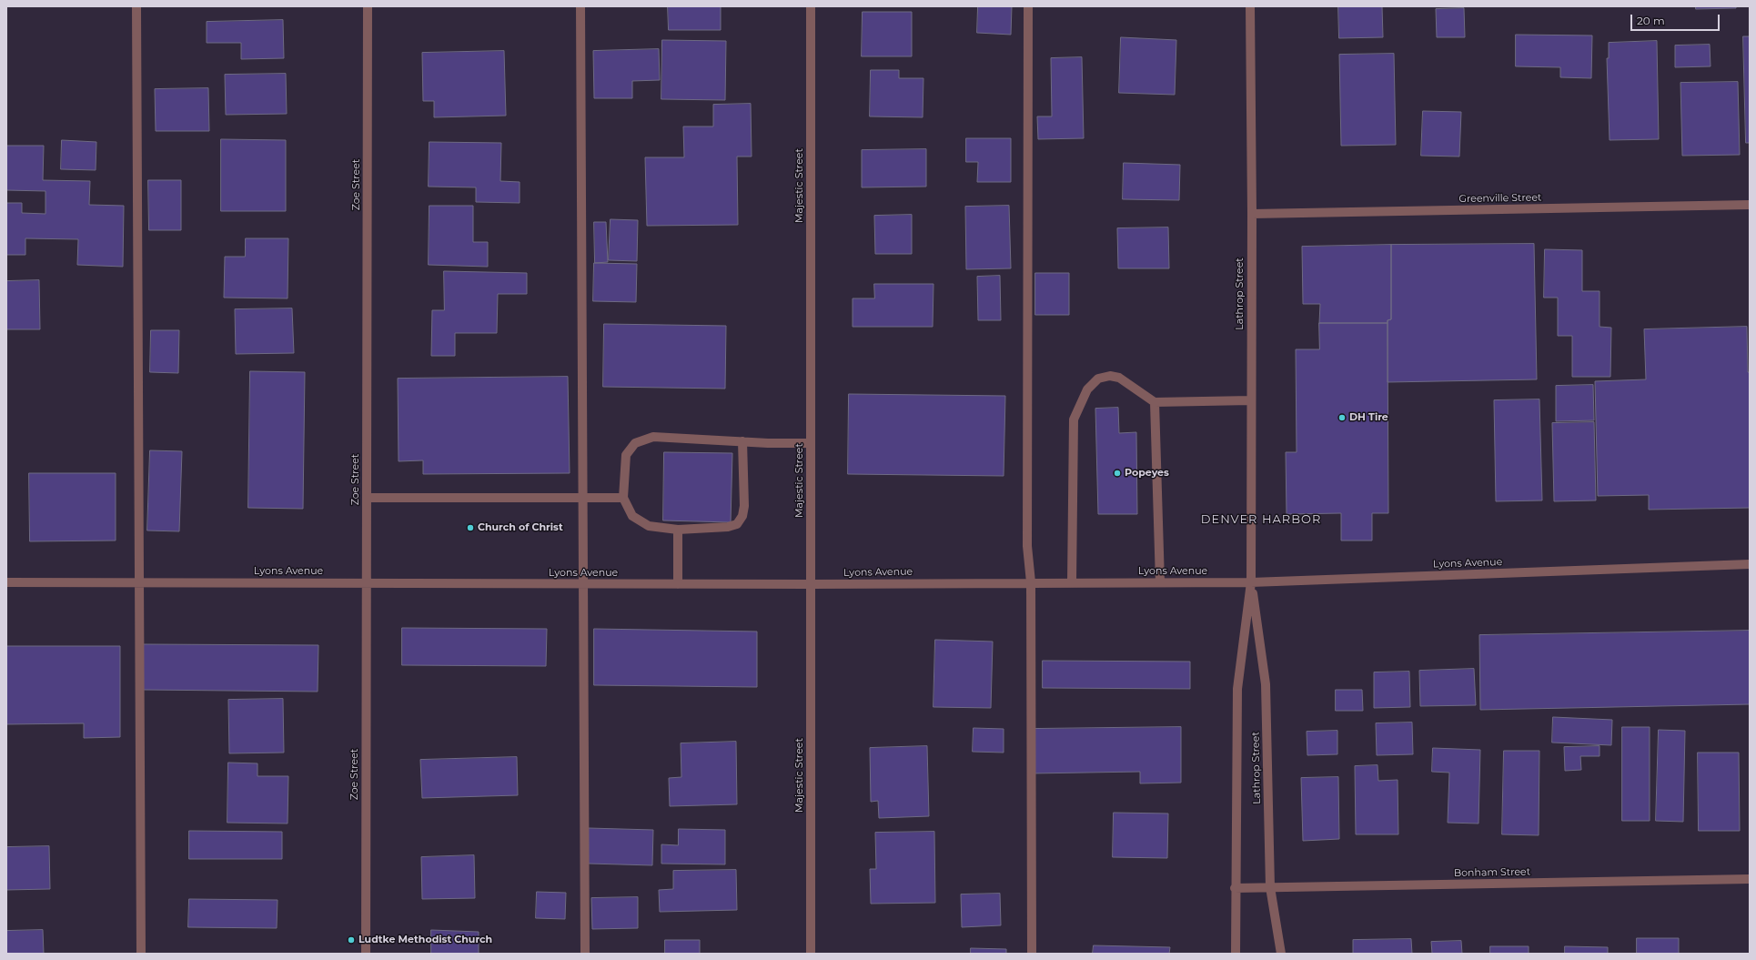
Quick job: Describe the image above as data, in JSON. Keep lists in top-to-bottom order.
{
  "streets": {
    "street": [
      "Zoe Street",
      "Majestic Street",
      "Greenville Street",
      "Lathrop Street",
      "Lyons Avenue",
      "Bonham Street"
    ]
  },
  "crossings": [
    ["Zoe Street", "Lyons Avenue"],
    ["Majestic Street", "Lyons Avenue"],
    ["Greenville Street", "Lathrop Street"],
    ["Lathrop Street", "Lyons Avenue"],
    ["Lathrop Street", "Bonham Street"]
  ],
  "districts": ["DENVER HARBOR"],
  "places": [
    "DH Tire",
    "Popeyes",
    "Church of Christ",
    "Ludtke Methodist Church"
  ],
  "scale_bar": "20 m"
}
